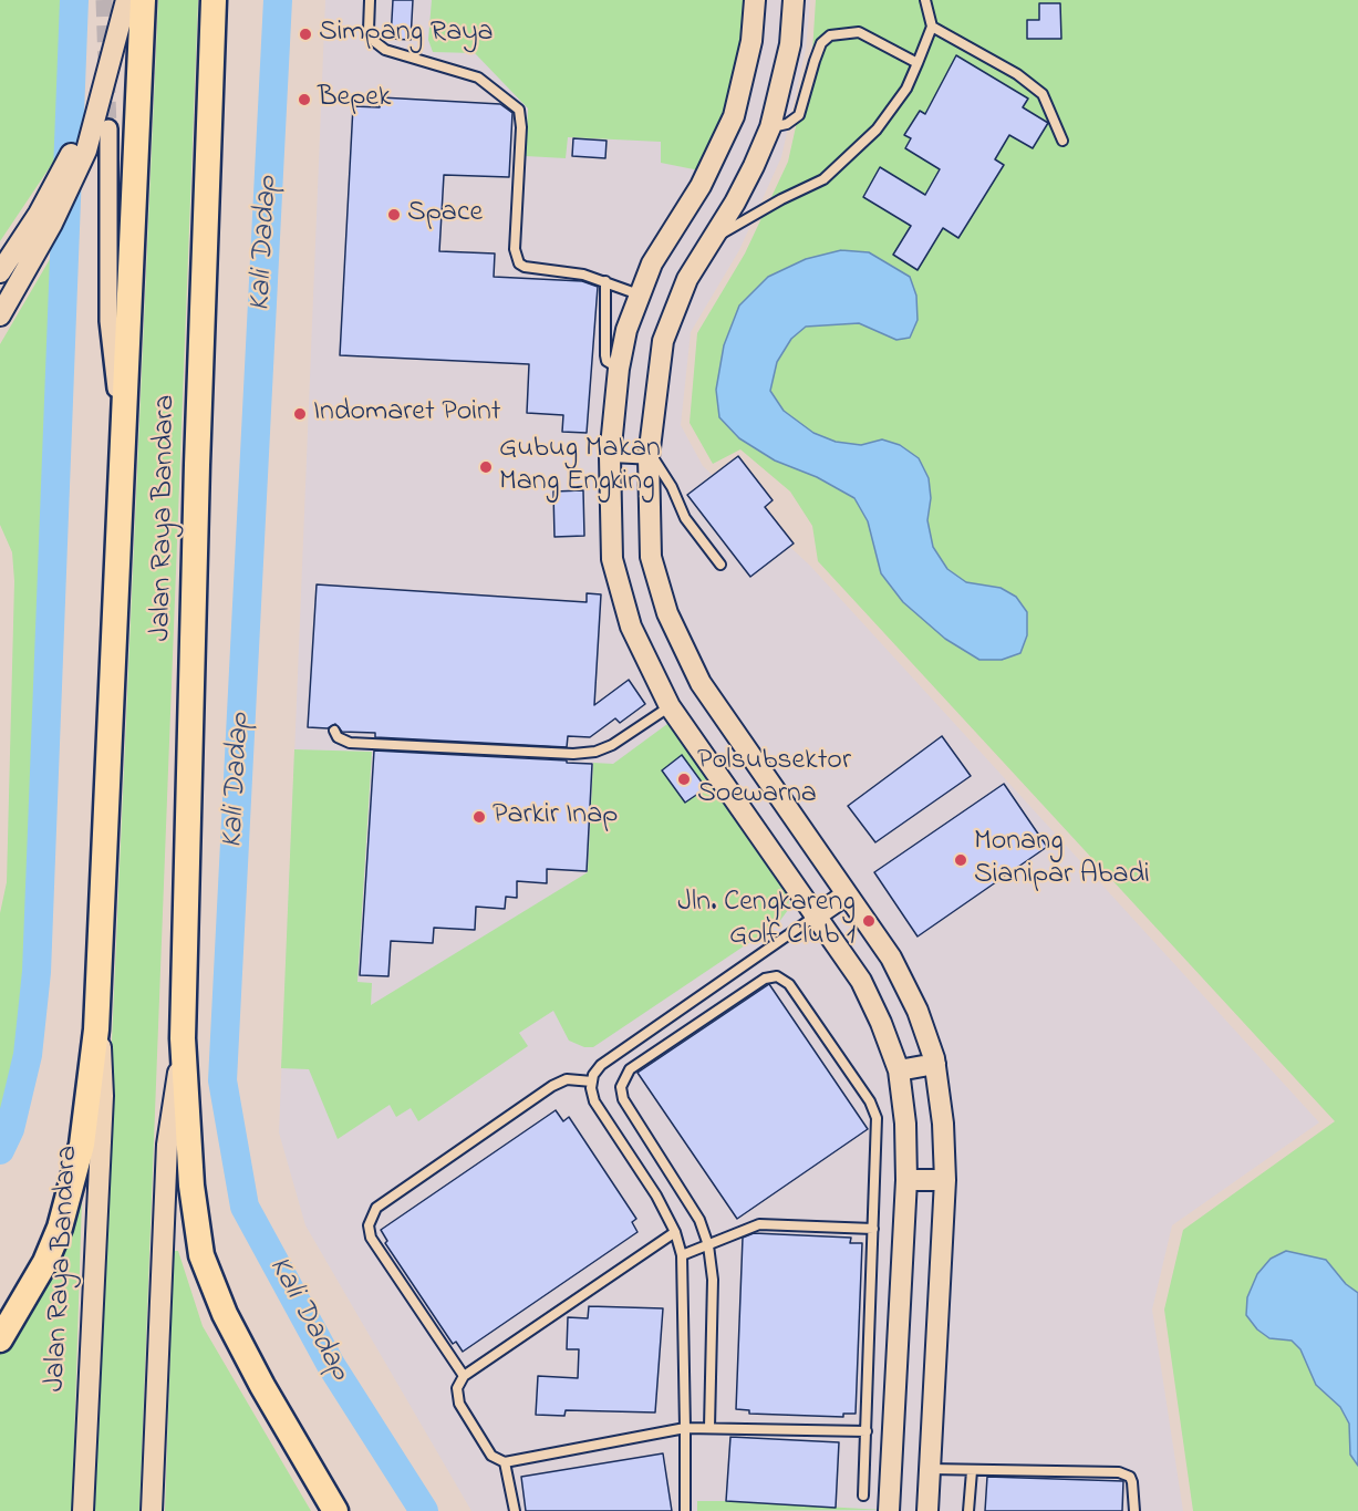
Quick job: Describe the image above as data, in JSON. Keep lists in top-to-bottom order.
{
  "streets": {
    "main road": ["Jalan Raya Bandara"]
  },
  "water": ["Kali Dadap"],
  "places": [
    "Simpang Raya",
    "Bepek",
    "Space",
    "Indomaret Point",
    "Gubug Makan Mang Engking",
    "Polsubsektor Soewarna",
    "Parkir Inap",
    "Monang Sianipar Abadi",
    "Jln. Cengkareng Golf Club 1"
  ]
}
